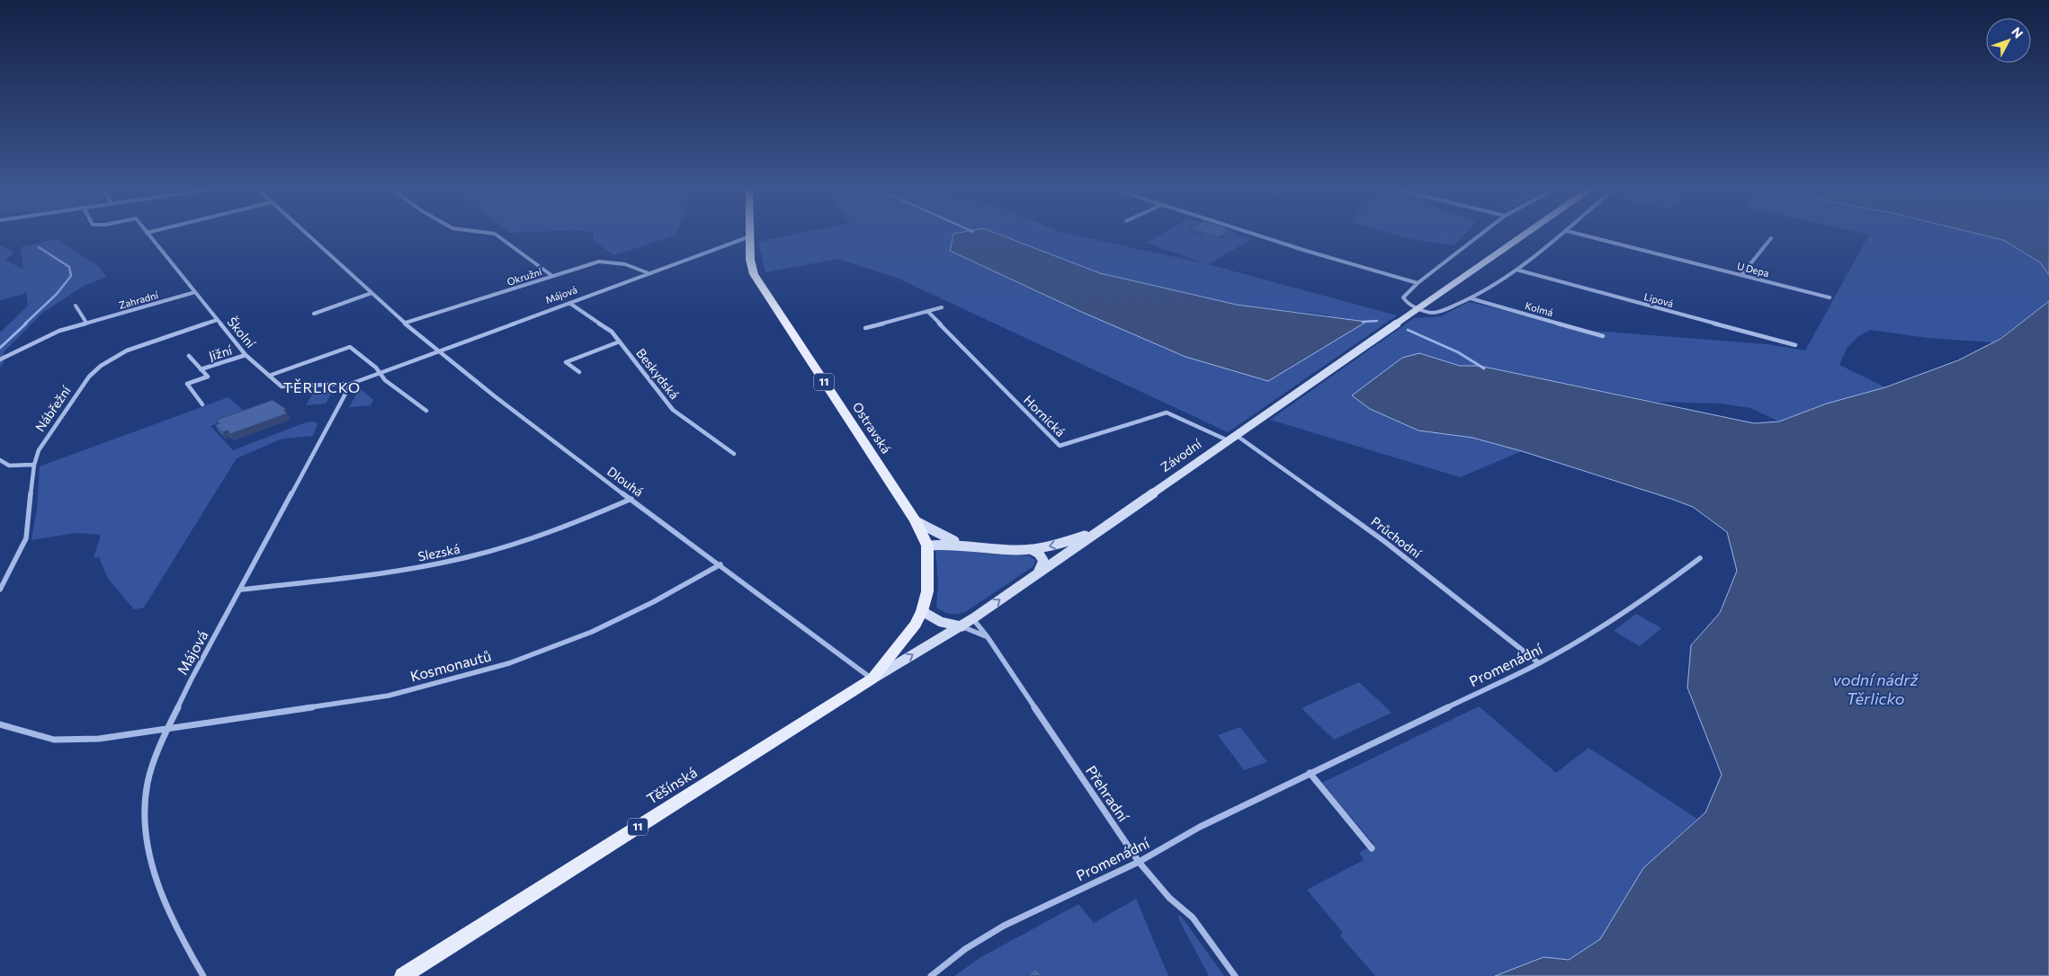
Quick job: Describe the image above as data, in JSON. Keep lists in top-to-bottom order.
{
  "streets": {
    "main road": [
      "11",
      "Ostravská",
      "Závodní",
      "Těšínská"
    ],
    "street": [
      "U Depa",
      "Okružní",
      "Májová",
      "Zahradní",
      "Lipová",
      "Kolmá",
      "Školní",
      "Jižní",
      "Beskydská",
      "Nábřežní",
      "Hornická",
      "Dlouhá",
      "Průchodní",
      "Slezská",
      "Promenádní",
      "Kosmonautů",
      "Přehradní"
    ]
  },
  "crossings": [
    ["Okružní", "Májová"],
    ["Okružní", "Dlouhá"],
    ["Májová", "Školní"],
    ["Májová", "Beskydská"],
    ["Májová", "Ostravská"],
    ["Májová", "Dlouhá"],
    ["Májová", "Slezská"],
    ["Májová", "Kosmonautů"],
    ["Zahradní", "Školní"],
    ["Školní", "Jižní"],
    ["Školní", "Nábřežní"],
    ["Hornická", "Závodní"],
    ["Hornická", "Průchodní"],
    ["Ostravská", "Dlouhá"],
    ["Ostravská", "Těšínská"],
    ["Závodní", "Průchodní"],
    ["Závodní", "Těšínská"],
    ["Závodní", "Přehradní"],
    ["Dlouhá", "Slezská"],
    ["Dlouhá", "Kosmonautů"],
    ["Dlouhá", "Těšínská"],
    ["Průchodní", "Promenádní"],
    ["Promenádní", "Přehradní"]
  ],
  "districts": ["TĚRLICKO"],
  "water": ["vodní nádrž Těrlicko"],
  "north": "top right"
}
